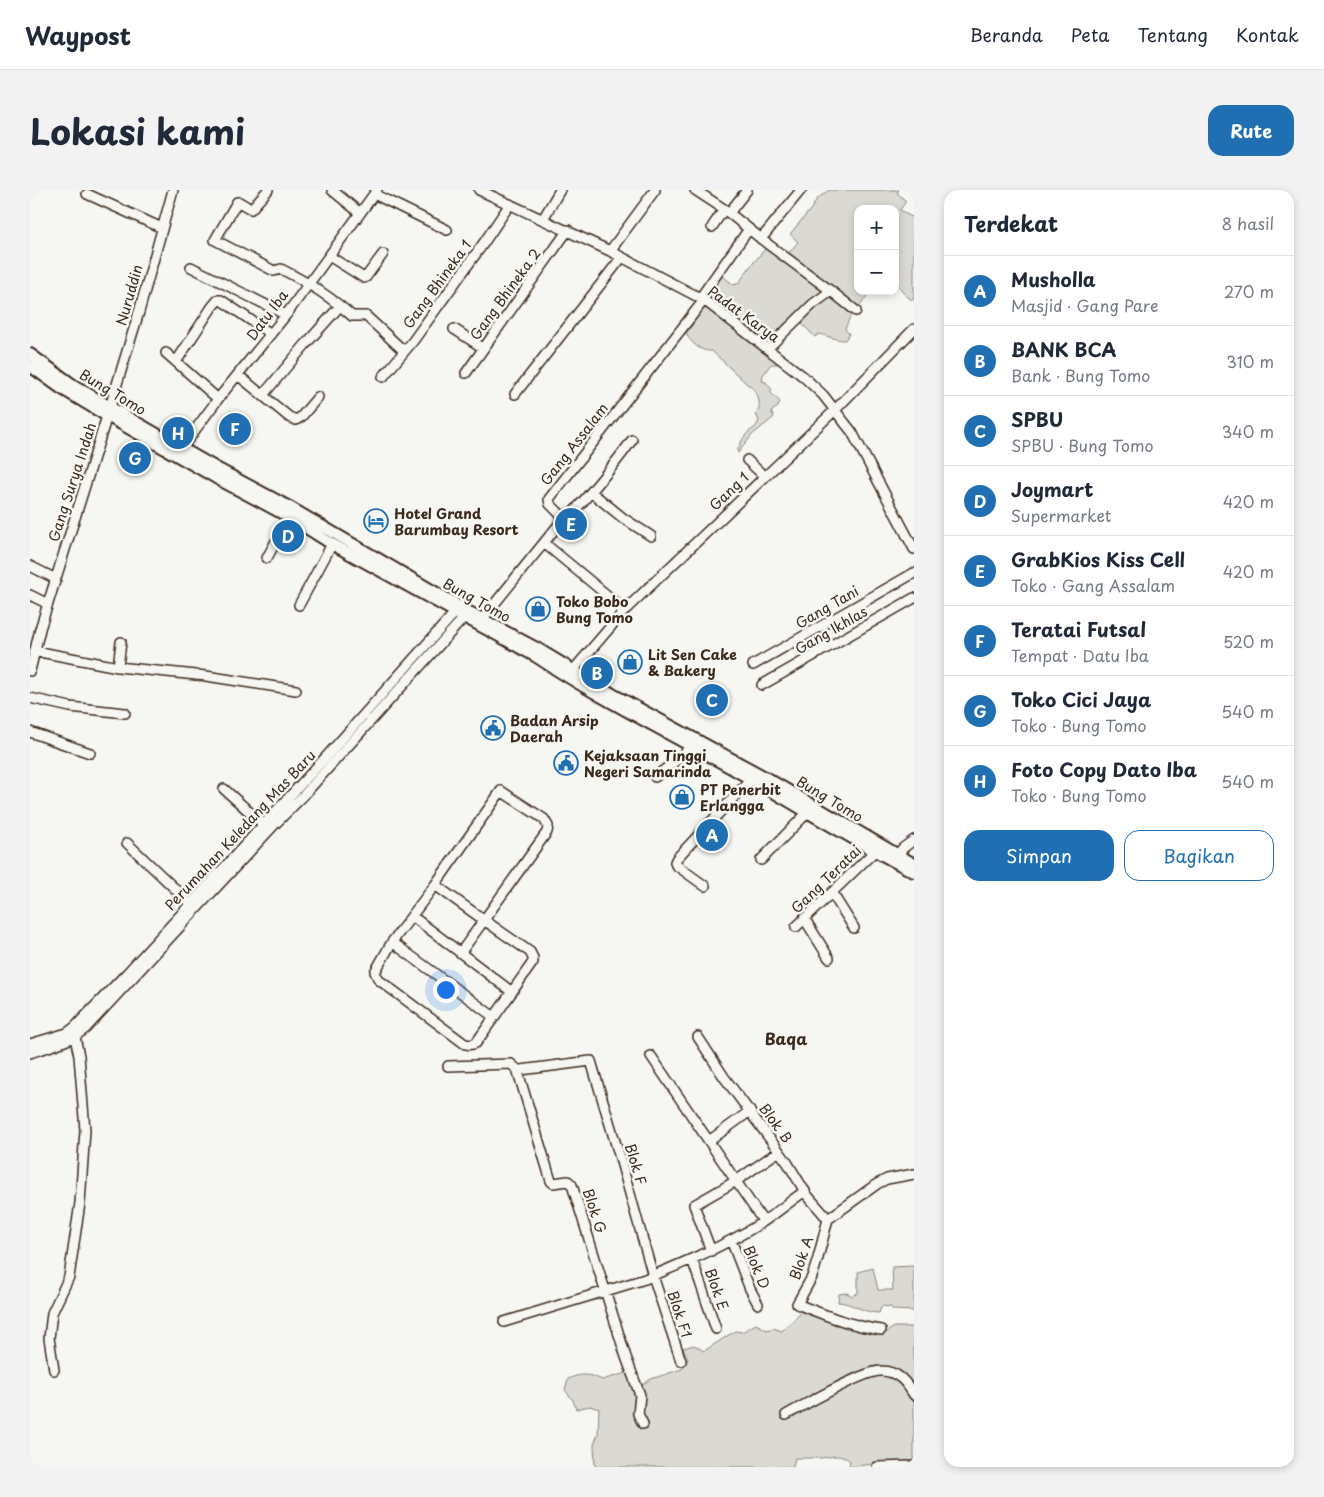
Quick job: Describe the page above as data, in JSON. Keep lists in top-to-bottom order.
{
  "streets": {
    "main road": ["Bung Tomo"],
    "street": [
      "Gang Bhineka 1",
      "Gang Bhineka 2",
      "Nuruddin",
      "Padat Karya",
      "Datu Iba",
      "Gang Assalam",
      "Gang Surya Indah",
      "Gang 1",
      "Gang Tani",
      "Gang Ikhlas",
      "Perumahan Keledang Mas Baru",
      "Gang Teratai",
      "Blok B",
      "Blok F",
      "Blok G",
      "Blok A",
      "Blok D",
      "Blok E",
      "Blok F1"
    ]
  },
  "crossings": [
    ["Gang Bhineka 1", "Padat Karya"],
    ["Gang Bhineka 2", "Padat Karya"],
    ["Nuruddin", "Bung Tomo"],
    ["Nuruddin", "Gang Surya Indah"],
    ["Padat Karya", "Gang Assalam"],
    ["Padat Karya", "Gang 1"],
    ["Datu Iba", "Bung Tomo"],
    ["Bung Tomo", "Gang Surya Indah"],
    ["Bung Tomo", "Gang 1"],
    ["Bung Tomo", "Gang Teratai"],
    ["Blok B", "Blok A"],
    ["Blok F", "Blok G"],
    ["Blok F", "Blok F1"]
  ],
  "districts": ["Baqa"],
  "places": {
    "hotel": ["Hotel Grand Barumbay Resort"],
    "shop": ["Toko Bobo Bung Tomo", "Lit Sen Cake & Bakery", "PT Penerbit Erlangga"],
    "public building": ["Badan Arsip Daerah", "Kejaksaan Tinggi Negeri Samarinda"]
  },
  "page": {
    "header": "Waypost",
    "nav": [
      "Beranda",
      "Peta",
      "Tentang",
      "Kontak"
    ],
    "title": "Lokasi kami",
    "buttons": [
      "Rute",
      ["Simpan", "Bagikan"]
    ],
    "heading": ["Terdekat", "8 hasil"],
    "map_buttons": ["+", "−"],
    "list": [
      {
        "mark": "A",
        "name": "Musholla",
        "note": "Masjid · Gang Pare",
        "value": "270 m"
      },
      {
        "mark": "B",
        "name": "BANK BCA",
        "note": "Bank · Bung Tomo",
        "value": "310 m"
      },
      {
        "mark": "C",
        "name": "SPBU",
        "note": "SPBU · Bung Tomo",
        "value": "340 m"
      },
      {
        "mark": "D",
        "name": "Joymart",
        "note": "Supermarket",
        "value": "420 m"
      },
      {
        "mark": "E",
        "name": "GrabKios Kiss Cell",
        "note": "Toko · Gang Assalam",
        "value": "420 m"
      },
      {
        "mark": "F",
        "name": "Teratai Futsal",
        "note": "Tempat · Datu Iba",
        "value": "520 m"
      },
      {
        "mark": "G",
        "name": "Toko Cici Jaya",
        "note": "Toko · Bung Tomo",
        "value": "540 m"
      },
      {
        "mark": "H",
        "name": "Foto Copy Dato Iba",
        "note": "Toko · Bung Tomo",
        "value": "540 m"
      }
    ],
    "pins": [
      "F",
      "H",
      "G",
      "E",
      "D",
      "B",
      "C",
      "A"
    ]
  }
}
